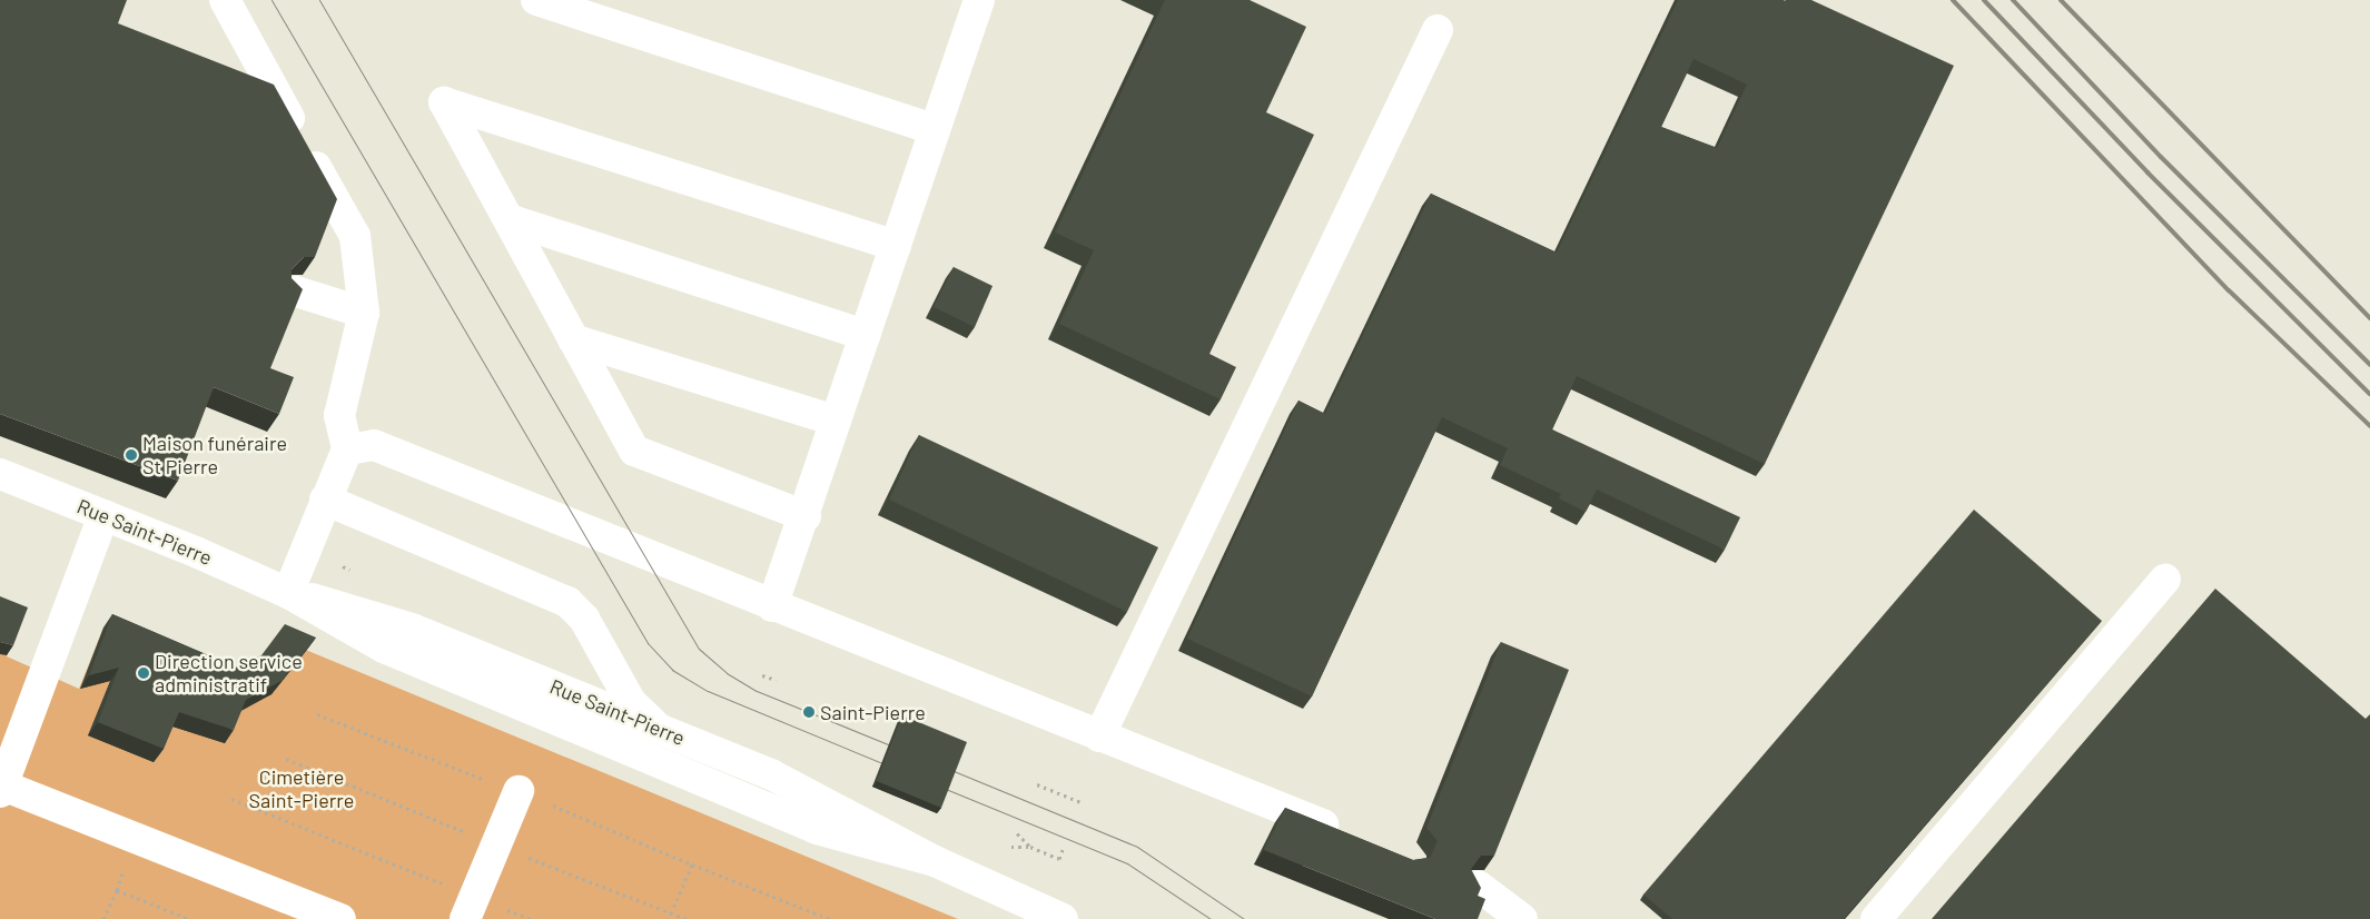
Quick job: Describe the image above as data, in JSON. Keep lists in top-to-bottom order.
{
  "streets": {
    "main road": ["Rue Saint-Pierre"]
  },
  "parks": ["Cimetière Saint-Pierre"],
  "places": ["Maison funéraire St Pierre", "Direction service administratif", "Saint-Pierre"]
}
